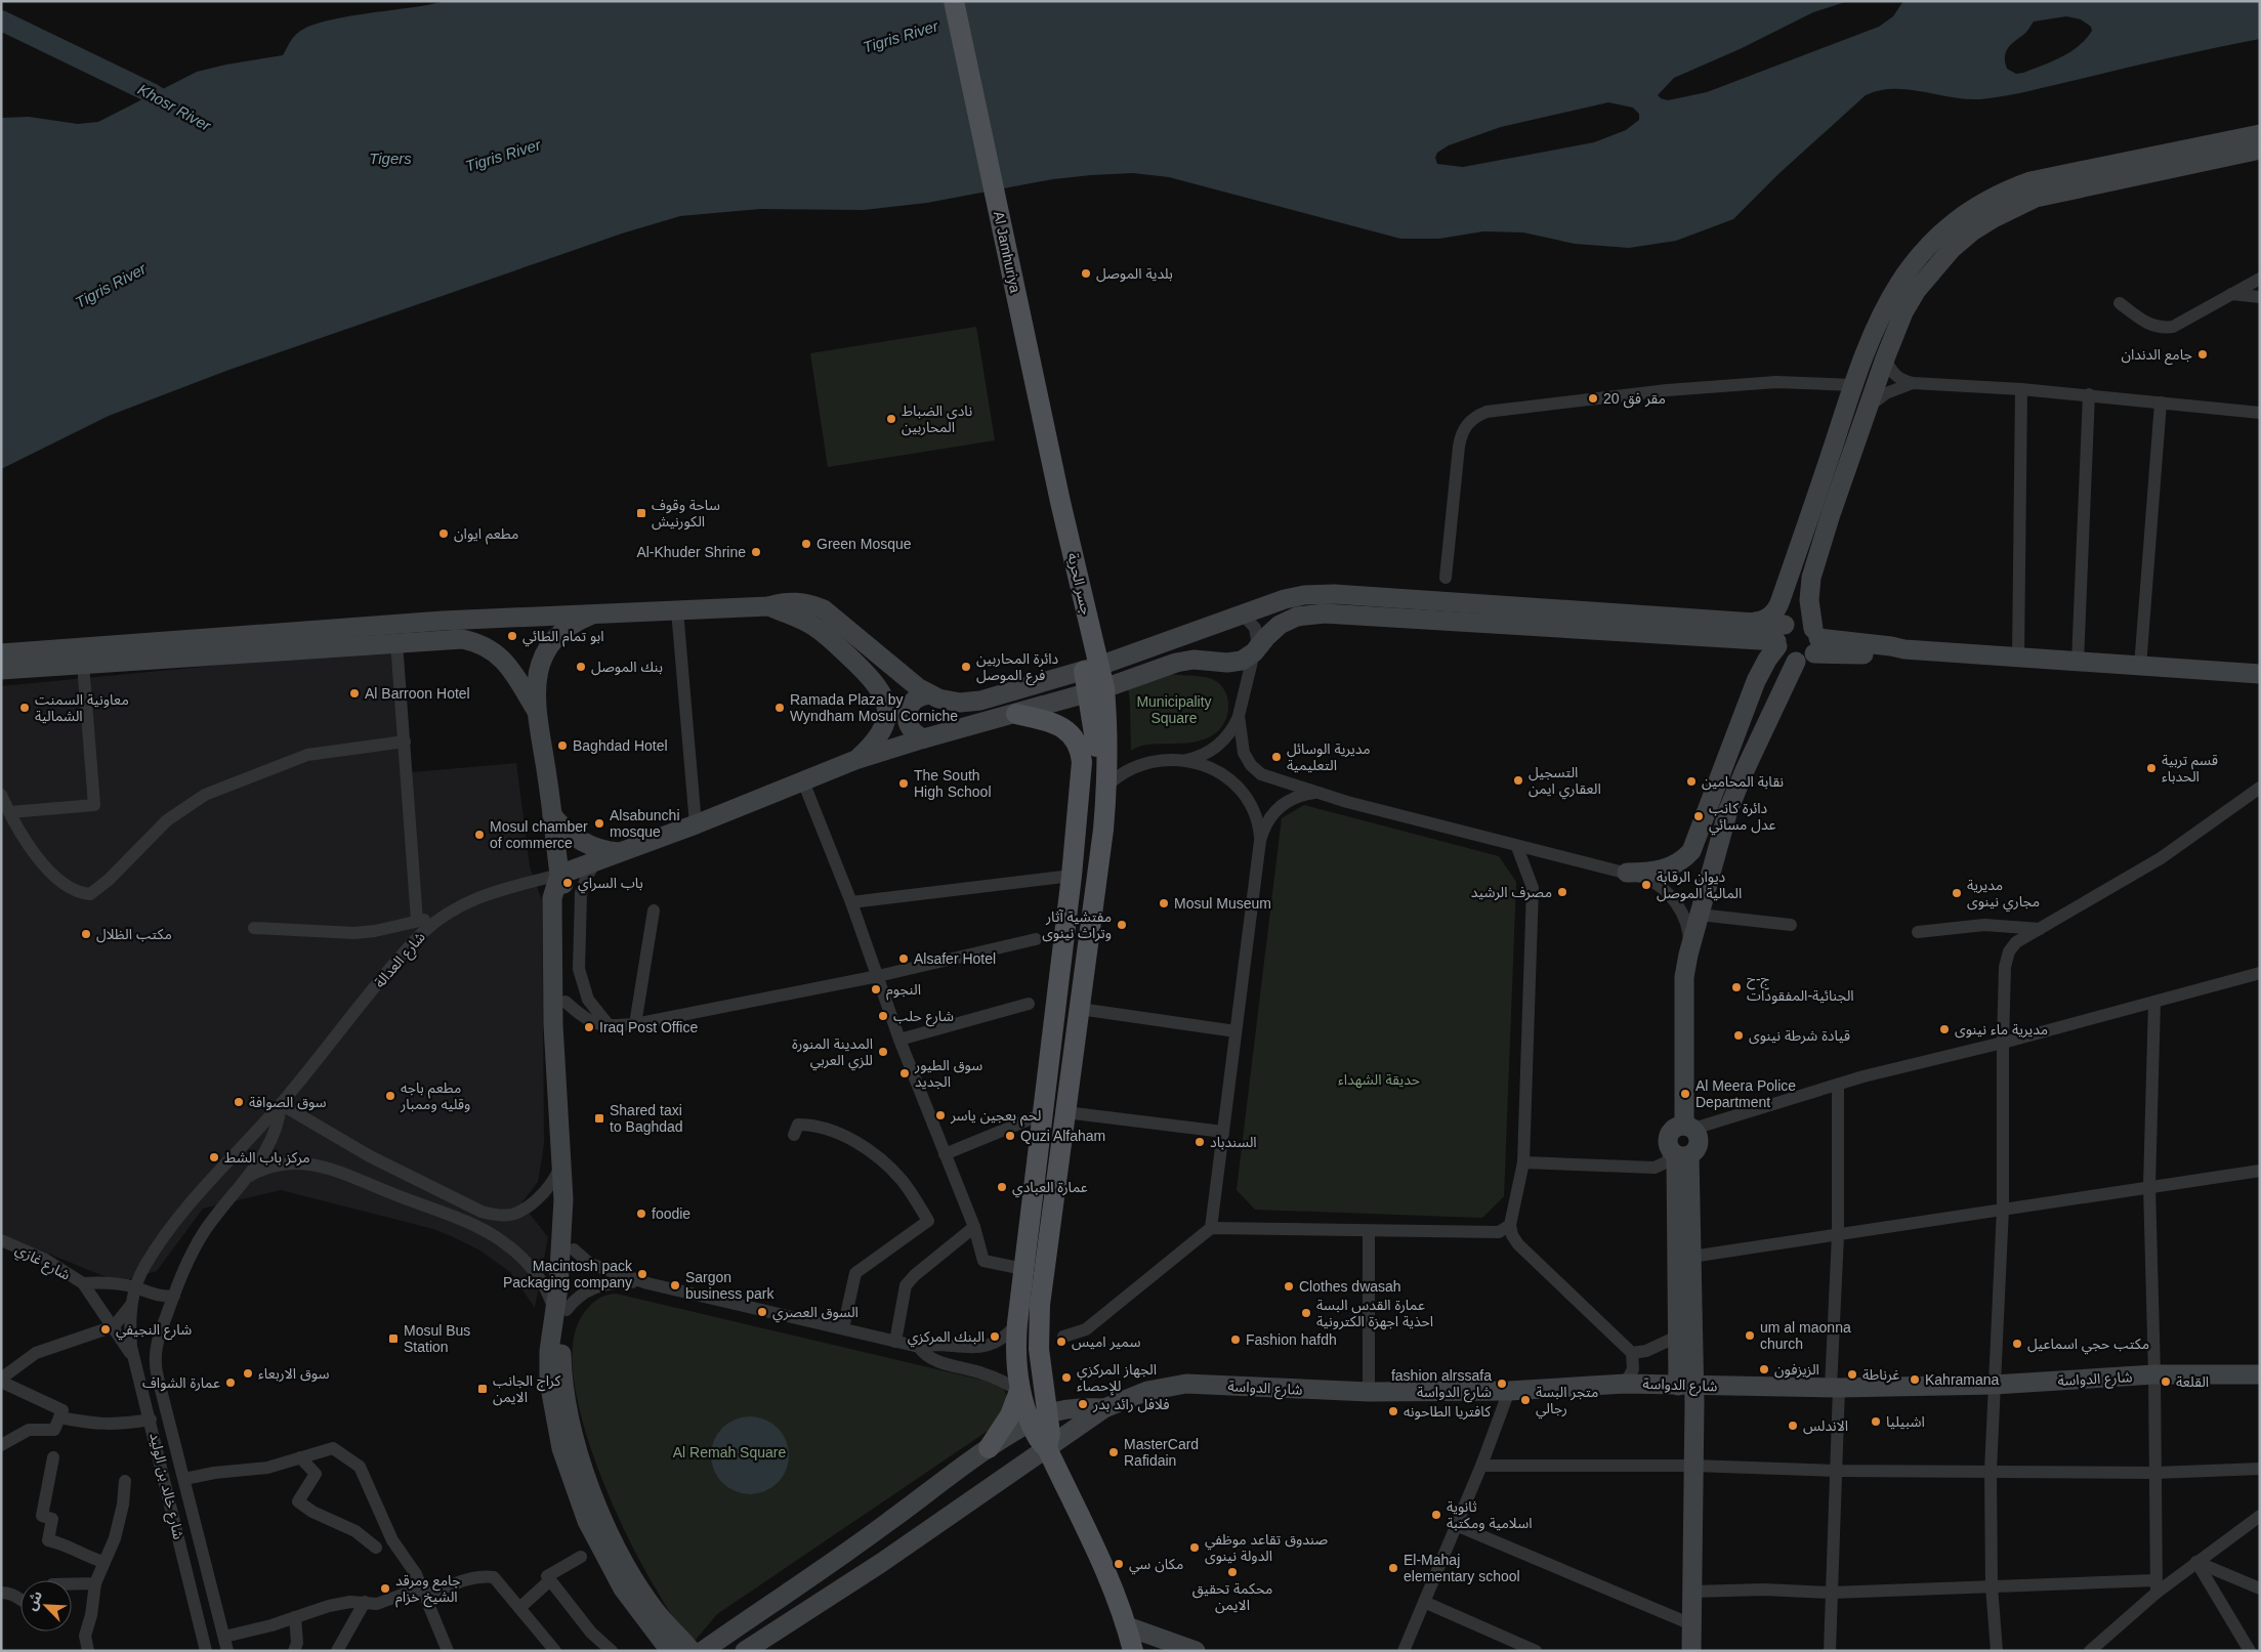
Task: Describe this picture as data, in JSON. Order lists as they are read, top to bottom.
{
  "streets": {
    "main road": ["Al Jamhuriya", "جسر الحرية", "شارع الدواسة"],
    "street": ["شارع العدالة", "شارع غازي", "شارع خالد بن الوليد"]
  },
  "crossings": [
    ["Al Jamhuriya", "جسر الحرية"],
    ["شارع العدالة", "شارع غازي"],
    ["شارع العدالة", "شارع خالد بن الوليد"],
    ["شارع غازي", "شارع خالد بن الوليد"]
  ],
  "water": ["Tigris River", "Khosr River", "Tigers"],
  "parks": ["Municipality Square", "حديقة الشهداء", "Al Remah Square"],
  "places": {
    "other": [
      "بلدية الموصل",
      "جامع الدندان",
      "مقر فق 20",
      "نادي الضباط المحاربين",
      "مطعم ايوان",
      "Green Mosque",
      "Al-Khuder Shrine",
      "ابو تمام الطائي",
      "بنك الموصل",
      "دائرة المحاربين فرع الموصل",
      "Al Barroon Hotel",
      "معاونية السمنت الشمالية",
      "Ramada Plaza by Wyndham Mosul Corniche",
      "Baghdad Hotel",
      "مديرية الوسائل التعليمية",
      "قسم تربية الحدباء",
      "التسجيل العقاري ايمن",
      "نقابة المحامين",
      "The South High School",
      "دائرة كانب عدل مسائي",
      "Alsabunchi mosque",
      "Mosul chamber of commerce",
      "باب السراي",
      "ديوان الرقابة المالية الموصل",
      "مصرف الرشيد",
      "مديرية مجاري نينوى",
      "Mosul Museum",
      "مفتشية آثار وتراث نينوى",
      "مكتب الظلال",
      "Alsafer Hotel",
      "ج-ح الجنائية-المفقودات",
      "النجوم",
      "شارع حلب",
      "Iraq Post Office",
      "مديرية ماء نينوى",
      "قيادة شرطة نينوى",
      "المدينة المنورة للزي العربي",
      "سوق الطيور الجديد",
      "Al Meera Police Department",
      "مطعم باجه وقليه وممبار",
      "سوق الصوافة",
      "لحم بعجين ياسر",
      "Quzi Alfaham",
      "السندباد",
      "مركز باب الشط",
      "عمارة العبادي",
      "foodie",
      "Macintosh pack Packaging company",
      "Sargon business park",
      "Clothes dwasah",
      "السوق العصري",
      "عمارة القدس البسة احذية اجهزة الكترونية",
      "شارع النجيفي",
      "um al maonna church",
      "البنك المركزي",
      "Fashion hafdh",
      "سمير اميس",
      "مكتب حجي اسماعيل",
      "الزيزفون",
      "سوق الاربعاء",
      "غرناطة",
      "الجهاز المركزي للإحصاء",
      "Kahramana",
      "القلعة",
      "عمارة الشواف",
      "fashion alrssafa شارع الدواسة",
      "متجر البسة رجالي",
      "فلافل رائد بدر",
      "كافتريا الطاحونه",
      "اشبيليا",
      "الاندلس",
      "MasterCard Rafidain",
      "ثانوية اسلامية ومكتبة",
      "صندوق تقاعد موظفي الدولة نينوى",
      "مكان سي",
      "El-Mahaj elementary school",
      "محكمة تحقيق الايمن",
      "جامع ومرقد الشيخ خزام"
    ],
    "transit": [
      "ساحة وقوف الكورنيش",
      "Shared taxi to Baghdad",
      "Mosul Bus Station",
      "كراج الجانب الايمن"
    ]
  },
  "north": "top left"
}
